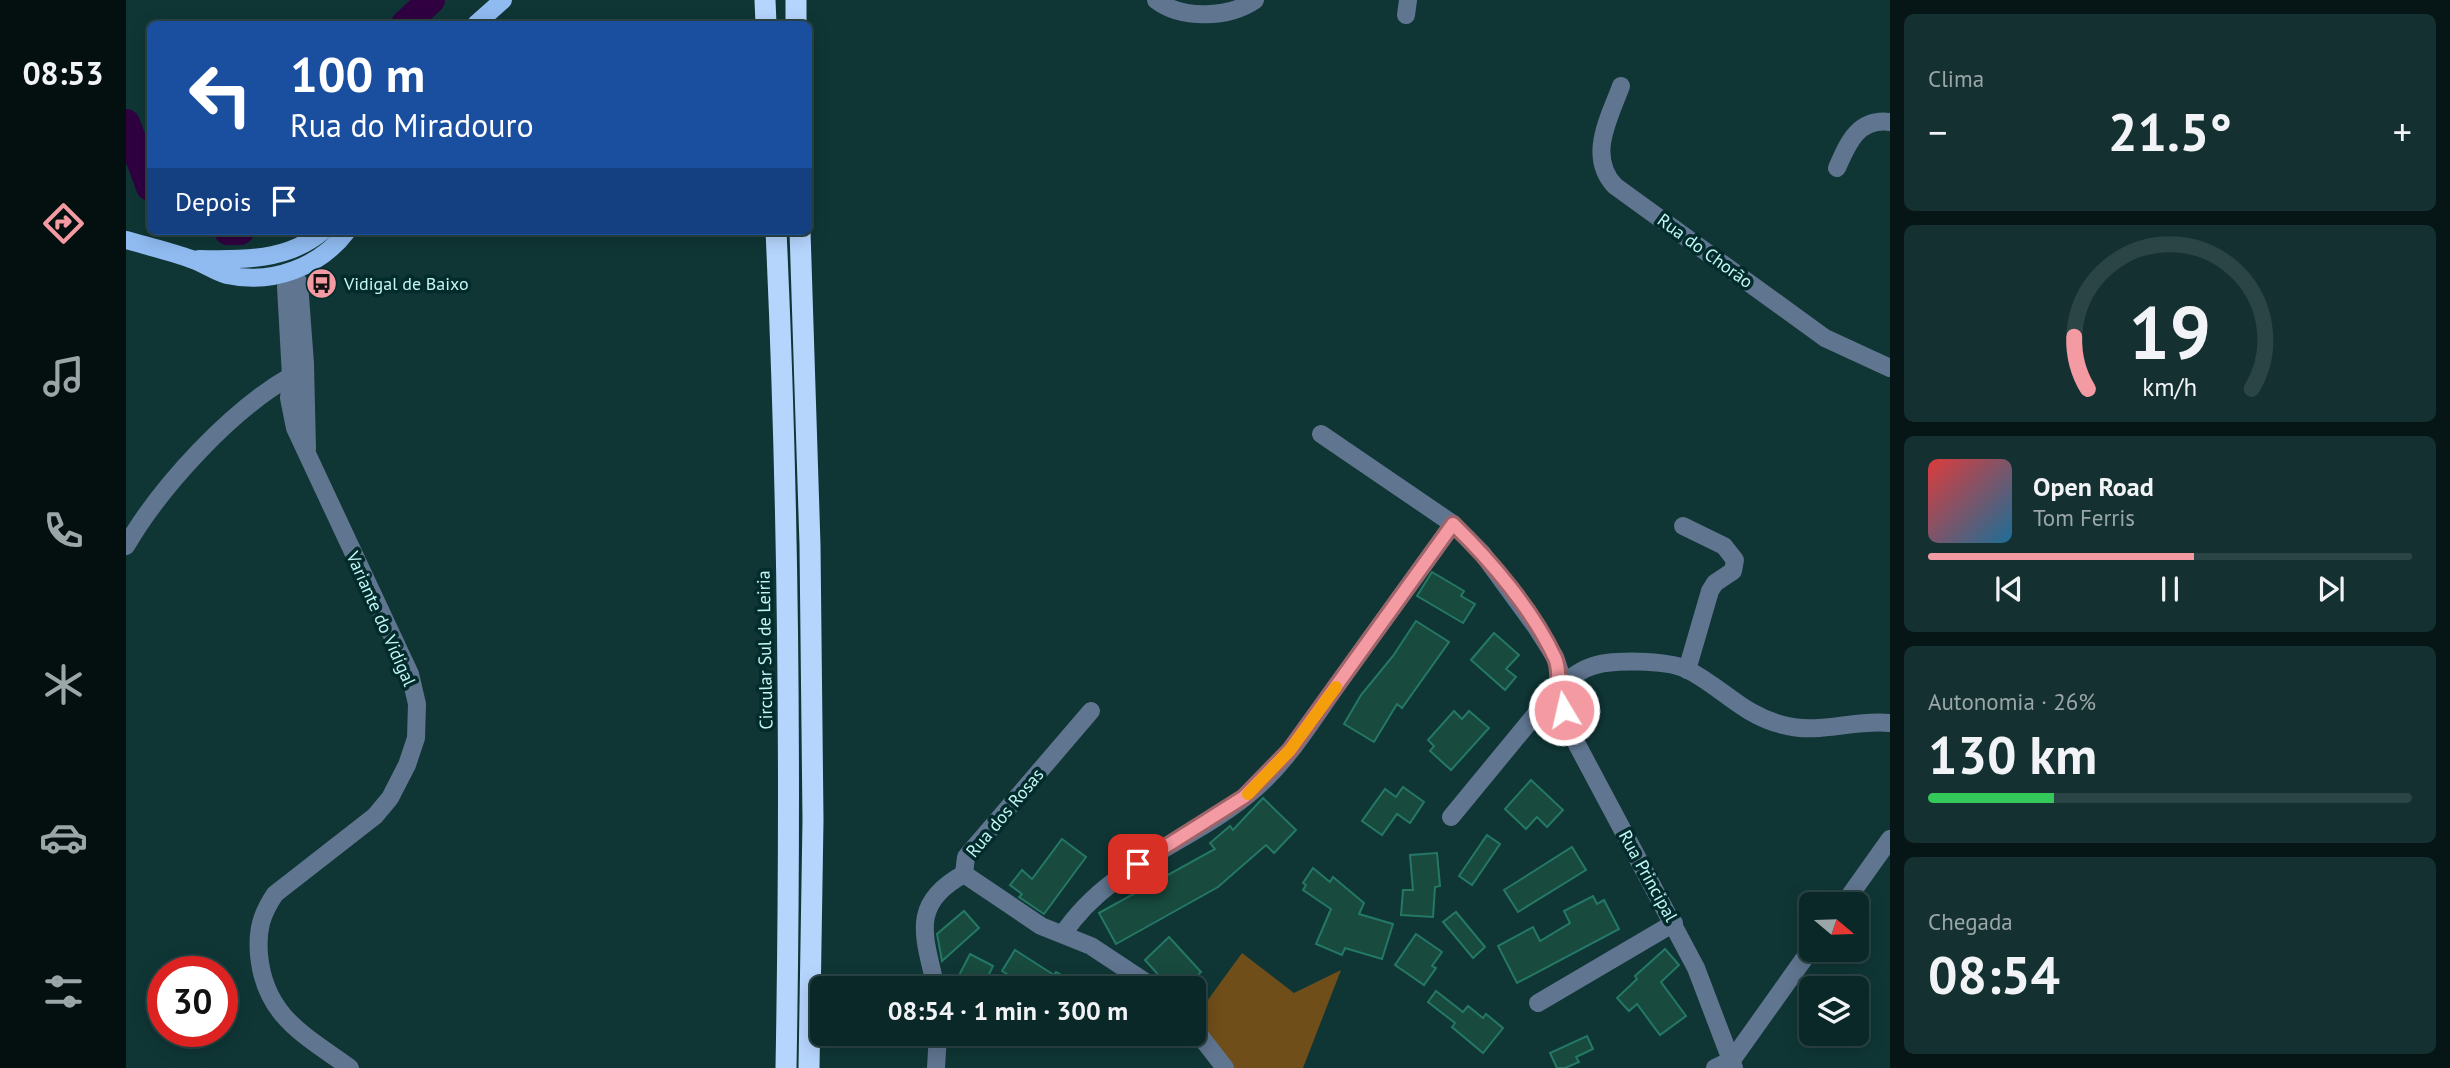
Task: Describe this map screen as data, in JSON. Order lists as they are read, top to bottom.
{
  "streets": {
    "highway": ["Circular Sul de Leiria"],
    "street": [
      "Rua do Chorão",
      "Variante do Vidigal",
      "Rua dos Rosas",
      "Rua Principal"
    ]
  },
  "places": {
    "bus stop": ["Vidigal de Baixo"]
  },
  "north": "right",
  "page": {
    "tabs": "08:53",
    "tile": [
      "Clima",
      ["Autonomia · 26%", "130 km"],
      ["Chegada", "08:54"]
    ],
    "turn": ["100 m", "Rua do Miradouro"],
    "heat": ["−", "21.5°", "+"],
    "then": "Depois",
    "song": ["Open Road", "Tom Ferris"],
    "limit": "30",
    "trip": "08:54 · 1 min · 300 m",
    "gauge": ["19", "km/h"]
  }
}
